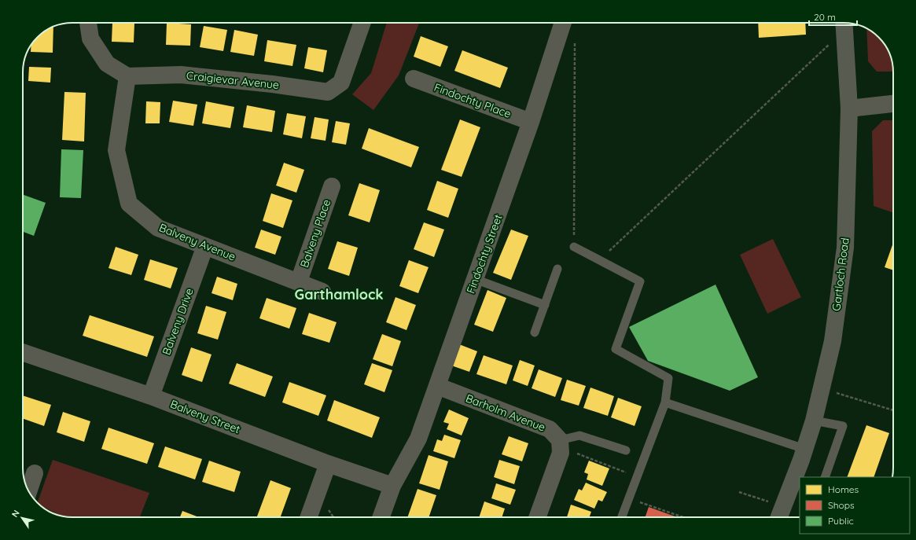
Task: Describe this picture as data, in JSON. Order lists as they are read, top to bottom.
{
  "streets": {
    "main road": ["Gartloch Road"],
    "street": [
      "Craigievar Avenue",
      "Findochty Place",
      "Balveny Place",
      "Balveny Avenue",
      "Findochty Street",
      "Balveny Drive",
      "Barholm Avenue",
      "Balveny Street"
    ]
  },
  "crossings": [
    ["Craigievar Avenue", "Balveny Avenue"],
    ["Findochty Place", "Findochty Street"],
    ["Balveny Place", "Balveny Avenue"],
    ["Balveny Avenue", "Balveny Drive"],
    ["Findochty Street", "Barholm Avenue"],
    ["Findochty Street", "Balveny Street"],
    ["Balveny Drive", "Balveny Street"]
  ],
  "districts": ["Garthamlock"],
  "legend": ["Homes", "Shops", "Public"],
  "scale_bar": "20 m",
  "north": "top left"
}
